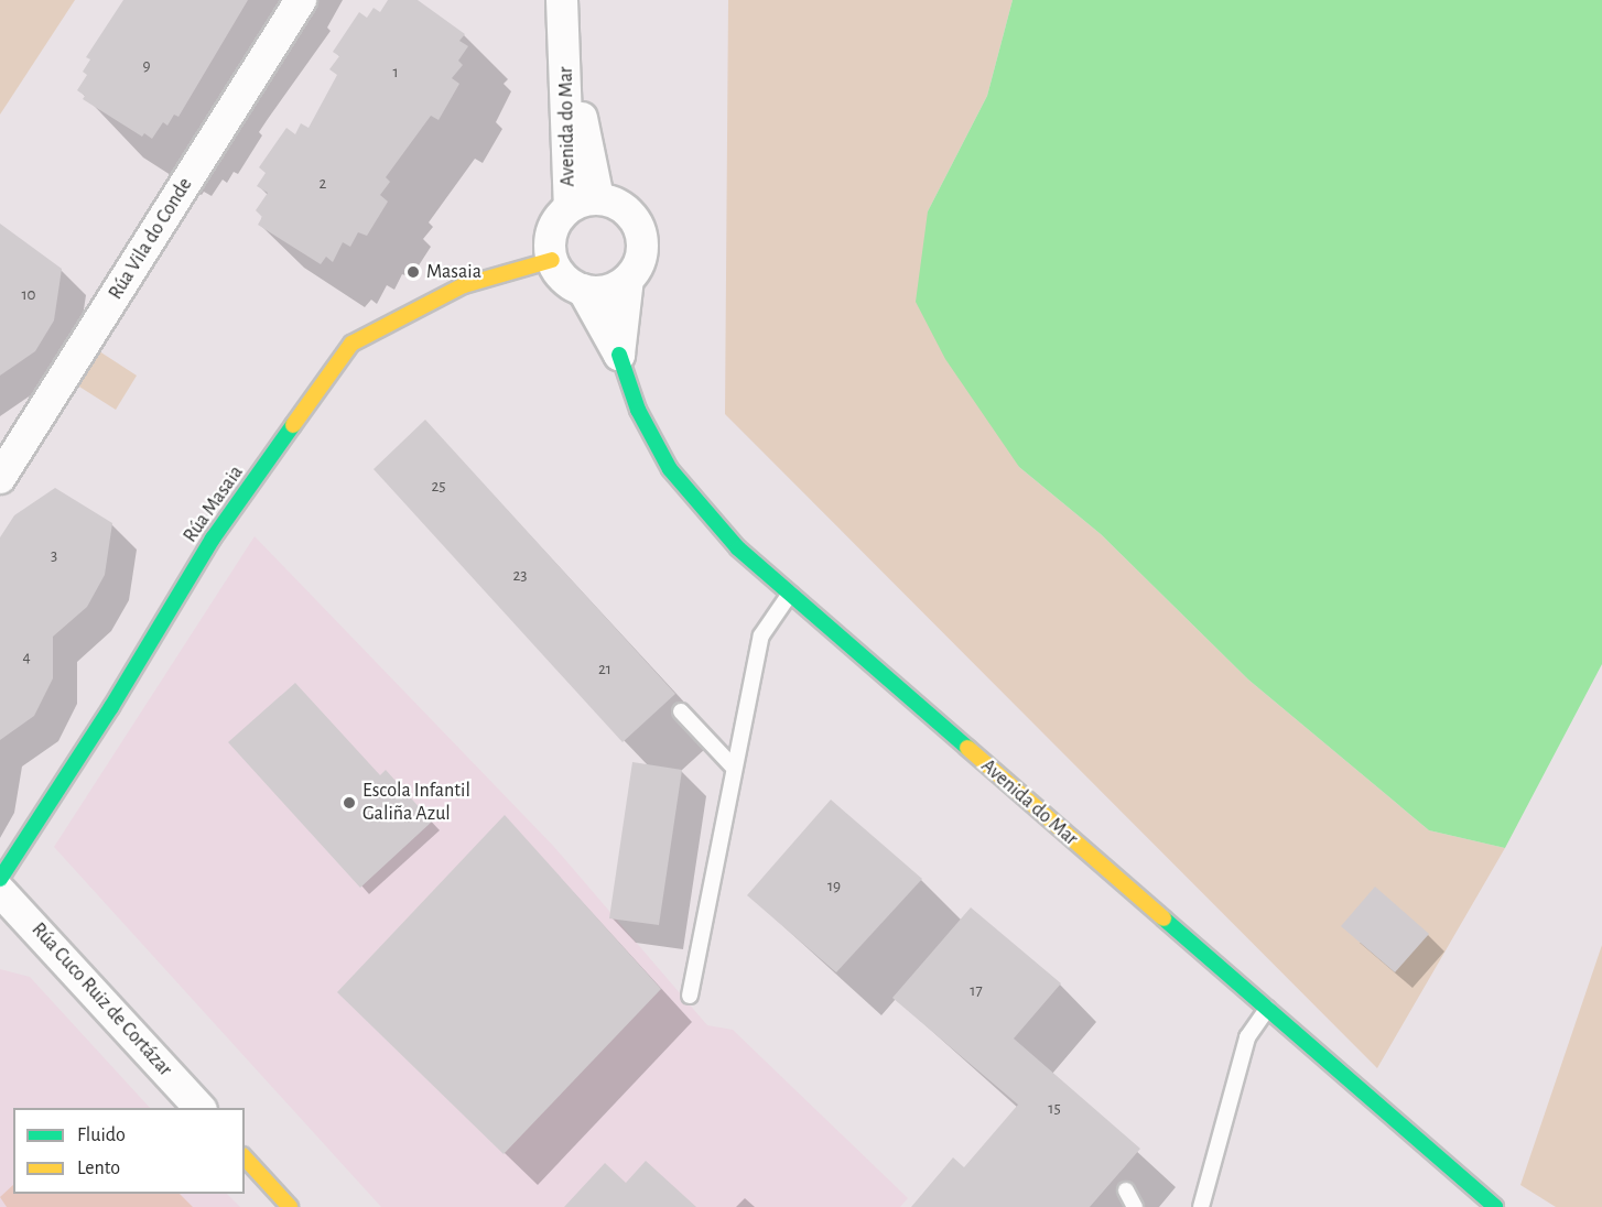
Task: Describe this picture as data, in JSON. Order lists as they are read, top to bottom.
{
  "streets": {
    "street": [
      "Avenida do Mar",
      "Rúa Vila do Conde",
      "Rúa Masaia",
      "Rúa Cuco Ruiz de Cortázar"
    ]
  },
  "crossings": [
    ["Avenida do Mar", "Rúa Masaia"]
  ],
  "places": ["Masaia", "Escola Infantil Galiña Azul"],
  "house_numbers": [
    "9",
    "1",
    "2",
    "10",
    "25",
    "3",
    "23",
    "4",
    "21",
    "19",
    "17",
    "15"
  ],
  "legend": ["Fluido", "Lento"]
}
